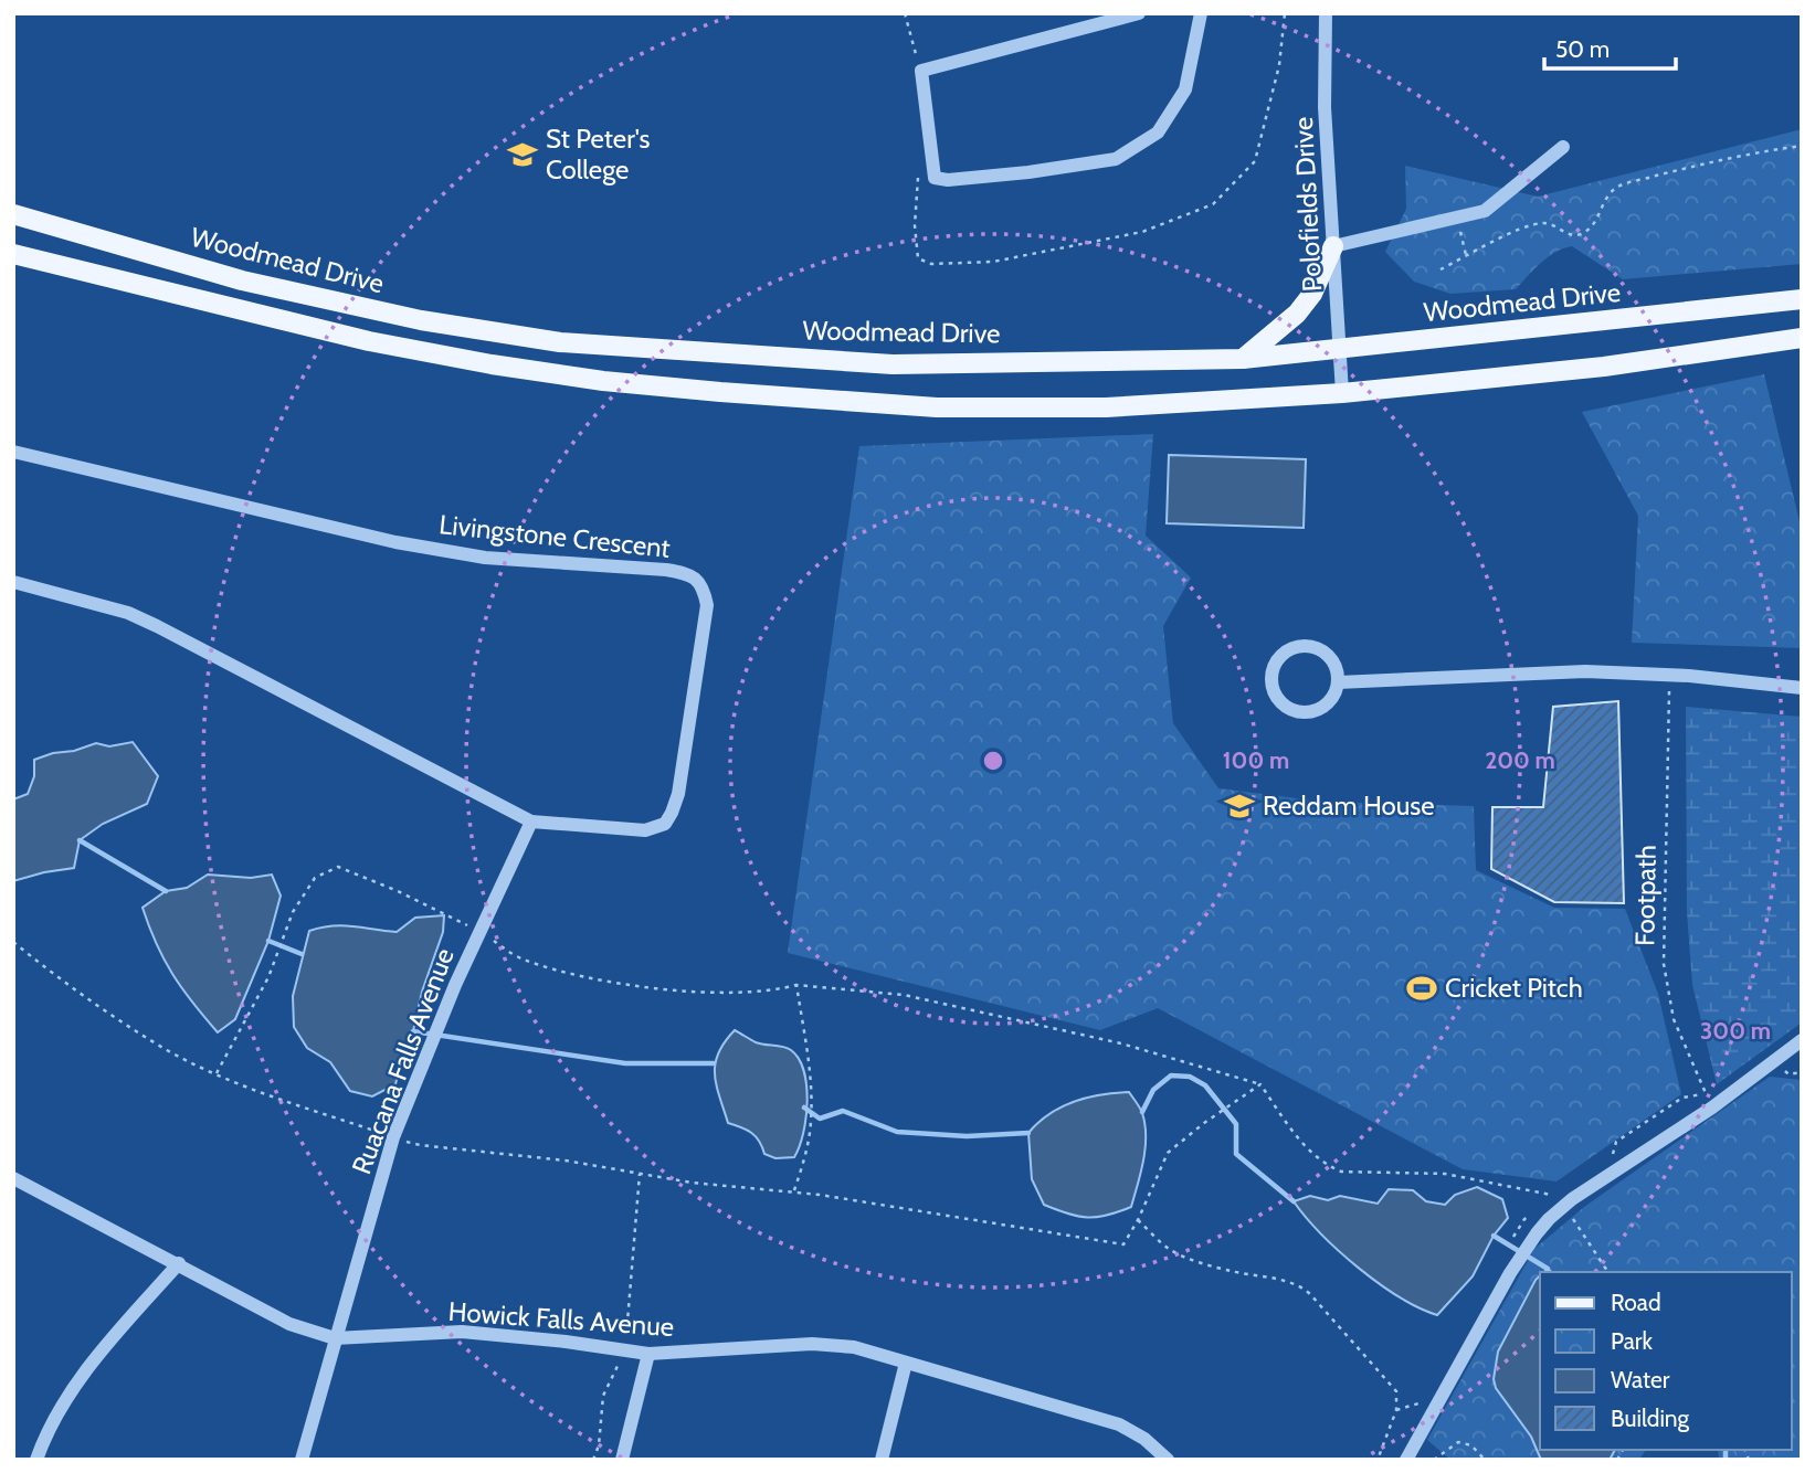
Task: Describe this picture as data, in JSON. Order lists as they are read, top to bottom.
{
  "streets": {
    "main road": ["Woodmead Drive"],
    "street": [
      "Polofields Drive",
      "Livingstone Crescent",
      "Ruacana Falls Avenue",
      "Howick Falls Avenue"
    ],
    "path": ["Footpath"]
  },
  "crossings": [
    ["Polofields Drive", "Woodmead Drive"],
    ["Livingstone Crescent", "Ruacana Falls Avenue"],
    ["Ruacana Falls Avenue", "Howick Falls Avenue"]
  ],
  "places": {
    "school or university": ["St Peter's College", "Reddam House"],
    "sports": ["Cricket Pitch"]
  },
  "legend": [
    "Road",
    "Park",
    "Water",
    "Building"
  ],
  "scale_bar": "50 m",
  "rings": ["100 m", "200 m", "300 m"]
}
